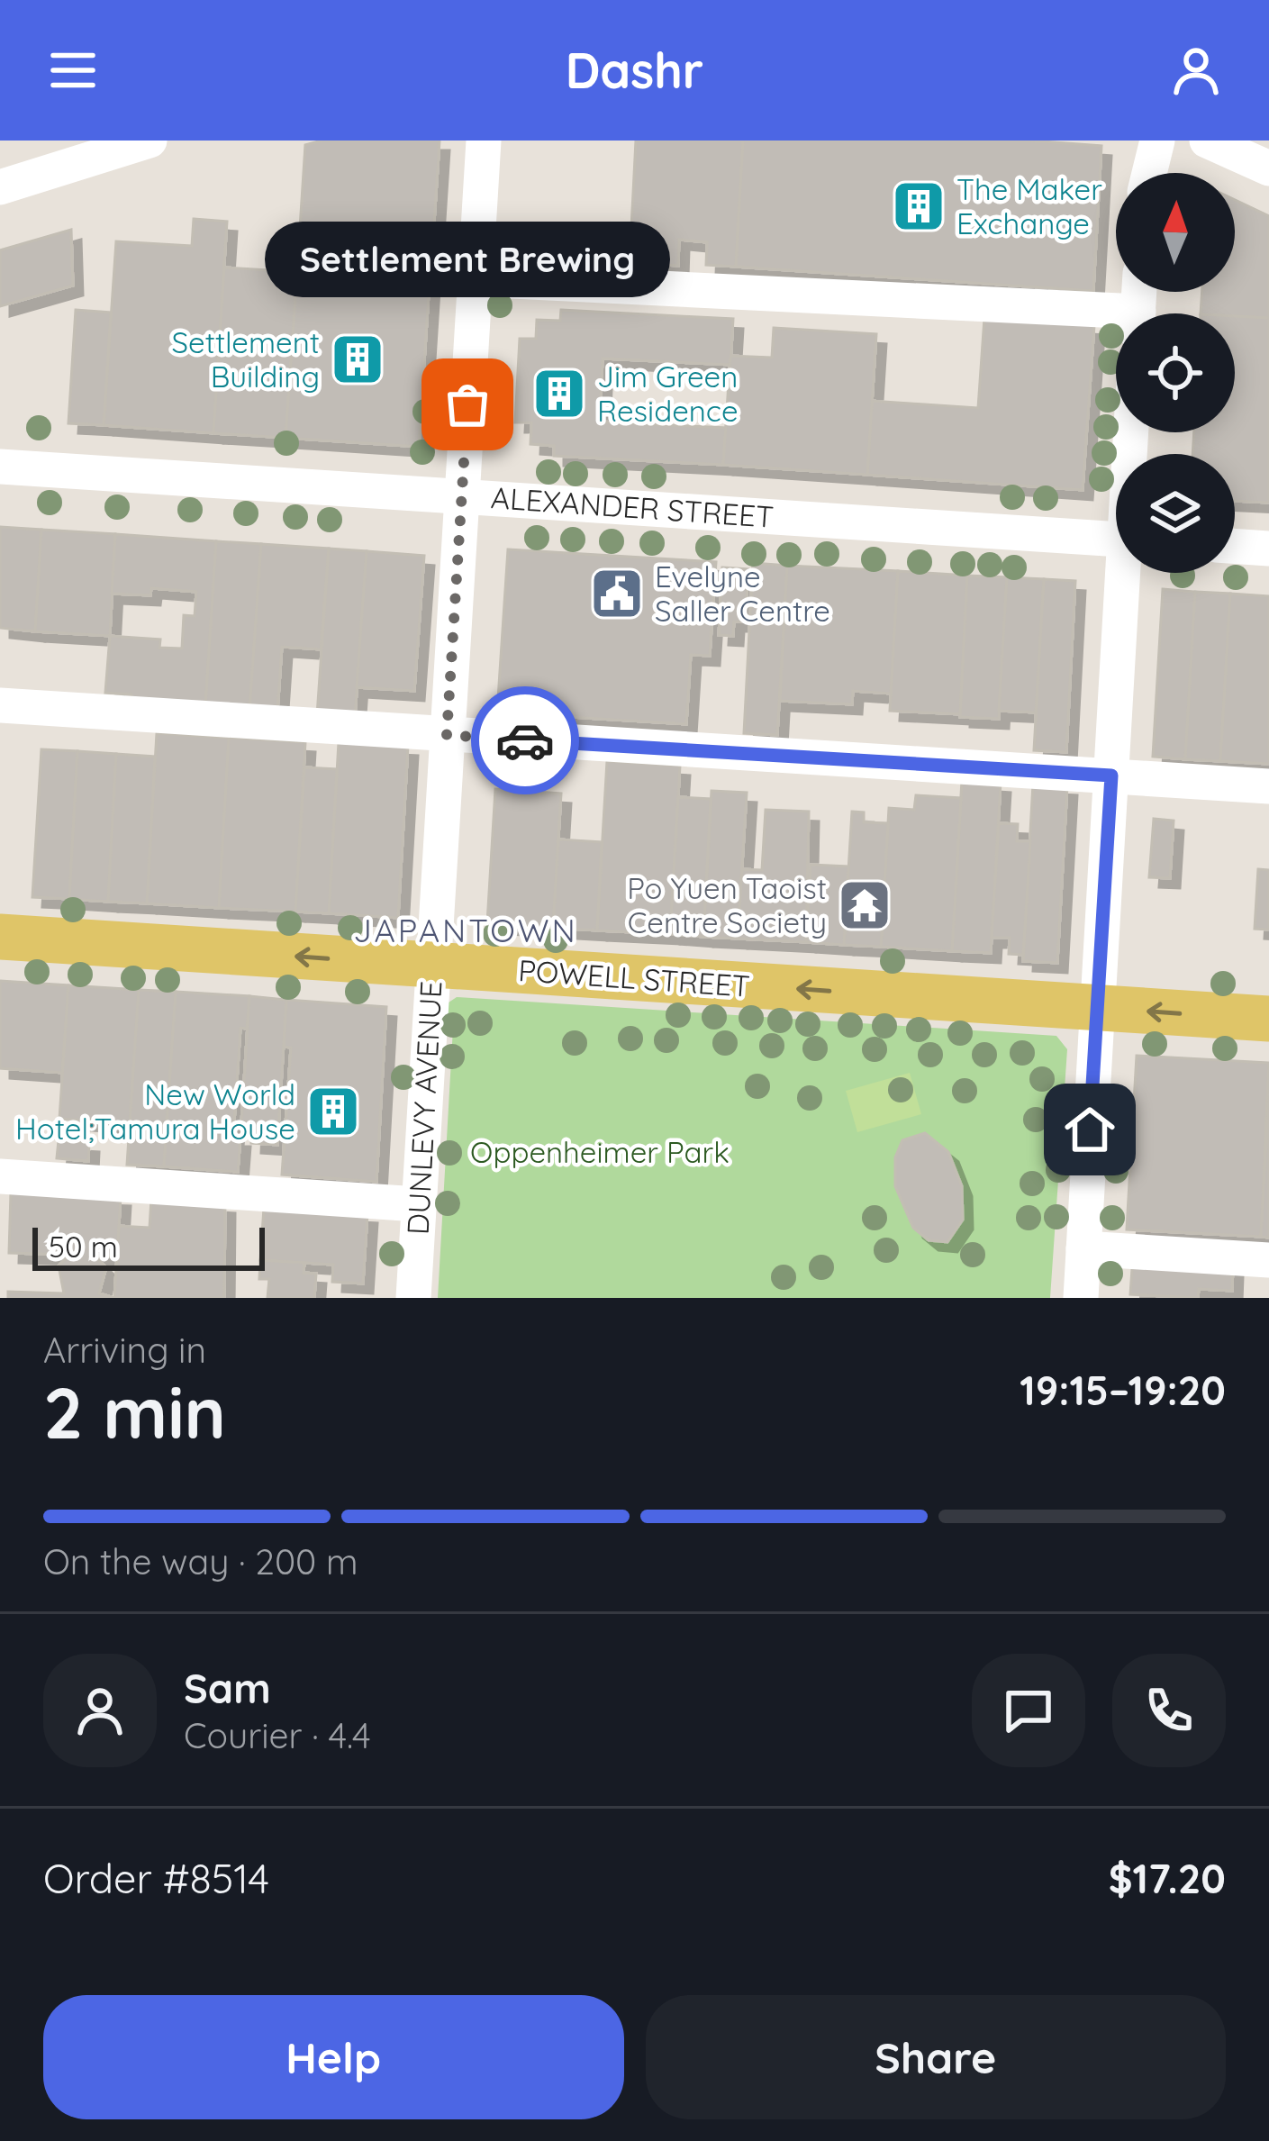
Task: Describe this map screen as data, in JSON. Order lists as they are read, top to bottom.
{
  "streets": {
    "main road": ["POWELL STREET"],
    "street": ["ALEXANDER STREET", "DUNLEVY AVENUE"]
  },
  "crossings": [
    ["ALEXANDER STREET", "DUNLEVY AVENUE"],
    ["POWELL STREET", "DUNLEVY AVENUE"]
  ],
  "one_way": ["POWELL STREET"],
  "districts": ["JAPANTOWN"],
  "parks": ["Oppenheimer Park"],
  "places": {
    "building": [
      "The Maker Exchange",
      "Settlement Building",
      "Jim Green Residence",
      "New World Hotel;Tamura House"
    ],
    "other": ["Settlement Brewing"],
    "public building": ["Evelyne Saller Centre"],
    "temple": ["Po Yuen Taoist Centre Society"]
  },
  "scale_bar": "50 m",
  "north": "top",
  "page": {
    "header": "Dashr",
    "bubble": "Settlement Brewing",
    "scale": "50 m",
    "heading": ["2 min", "Arriving in", "19:15–19:20"],
    "panel": [
      "Sam",
      "Courier · 4.4",
      "Order #8514",
      "$17.20"
    ],
    "bar": "On the way · 200 m",
    "buttons": ["Help", "Share"]
  }
}
